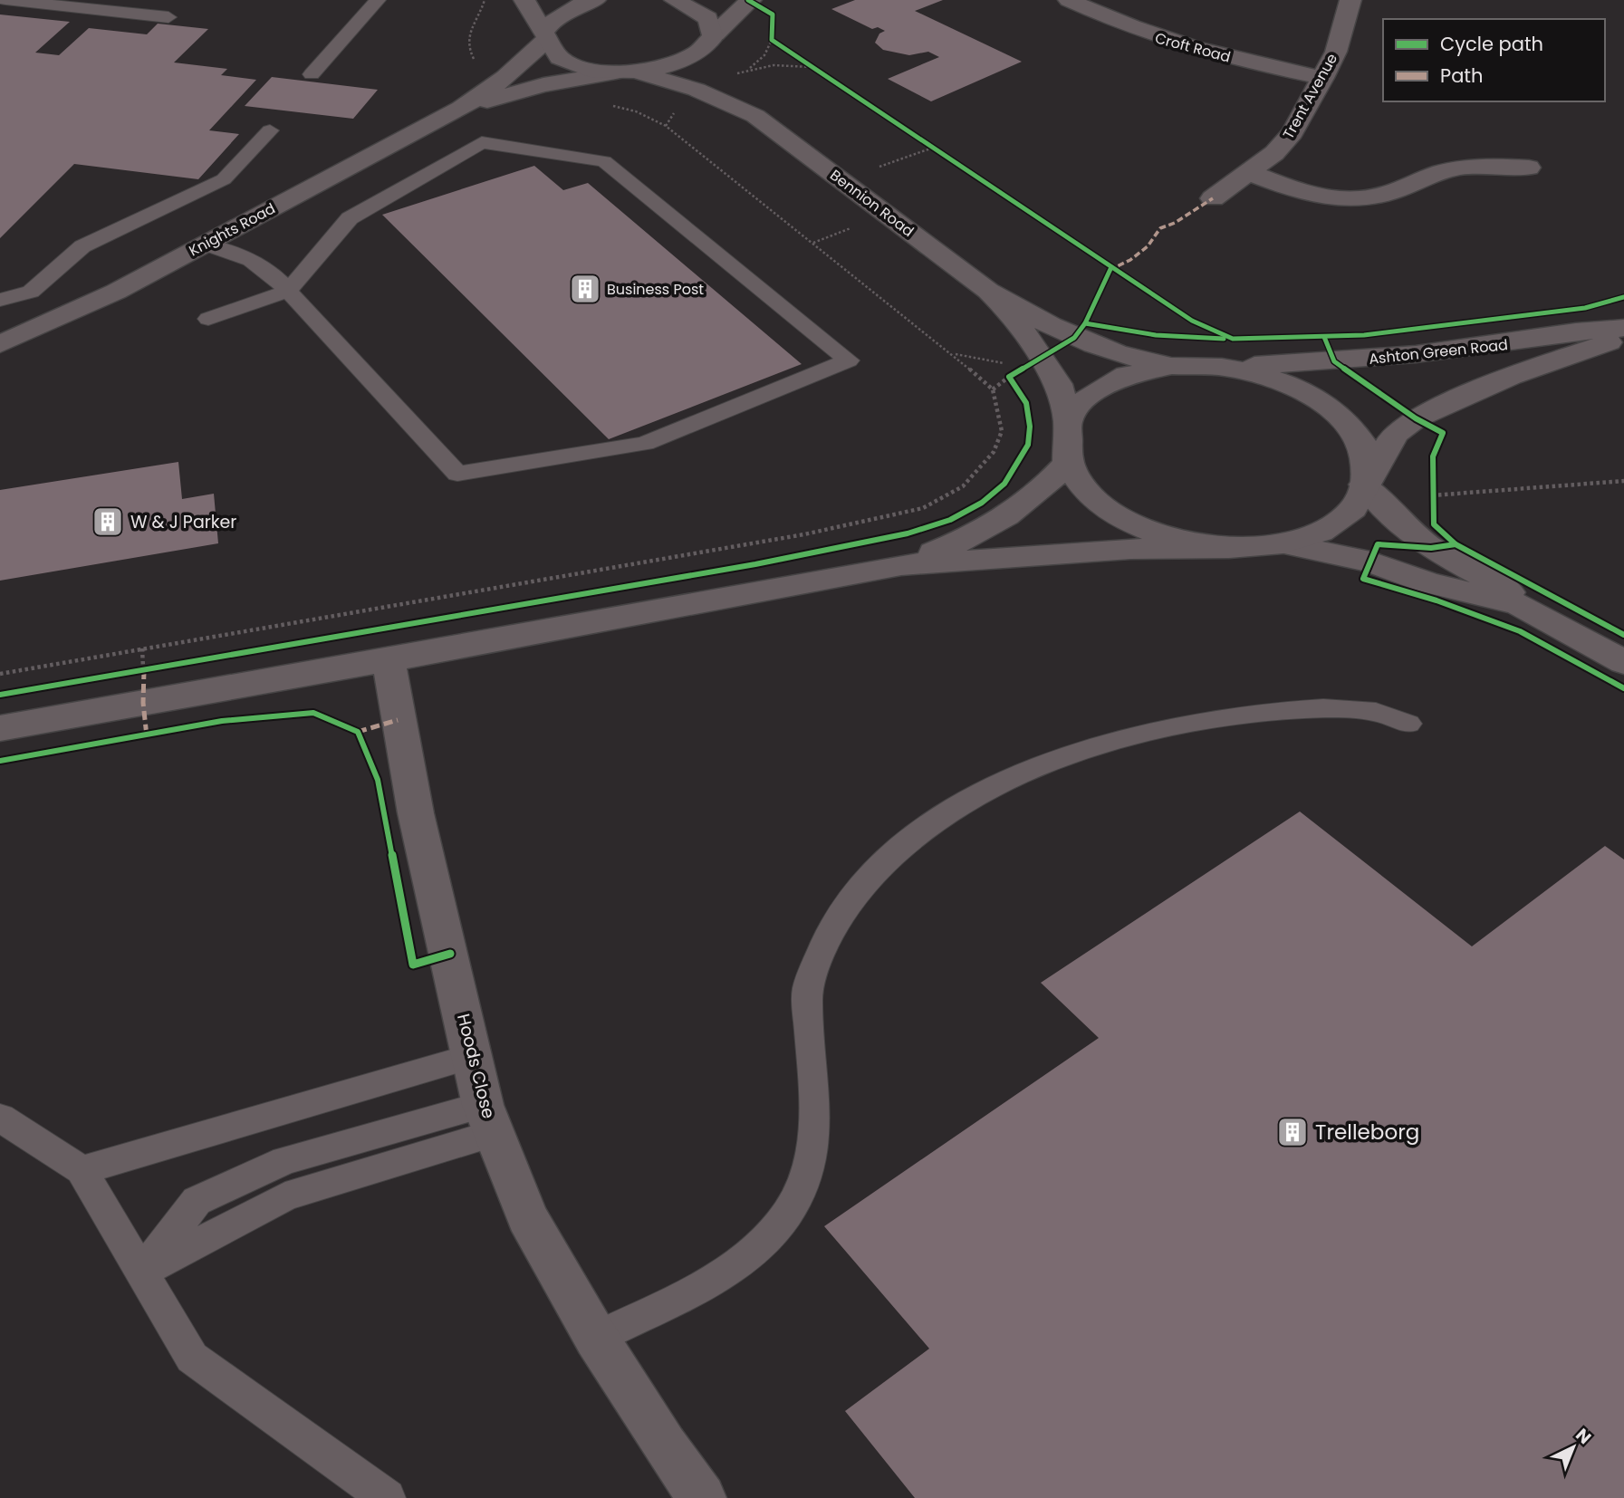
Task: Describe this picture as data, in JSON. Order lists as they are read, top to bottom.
{
  "streets": {
    "street": [
      "Croft Road",
      "Trent Avenue",
      "Bennion Road",
      "Knights Road",
      "Ashton Green Road",
      "Hoods Close"
    ]
  },
  "crossings": [
    ["Croft Road", "Trent Avenue"]
  ],
  "places": {
    "building": ["Business Post", "W & J Parker", "Trelleborg"]
  },
  "legend": ["Cycle path", "Path"],
  "north": "top right"
}
